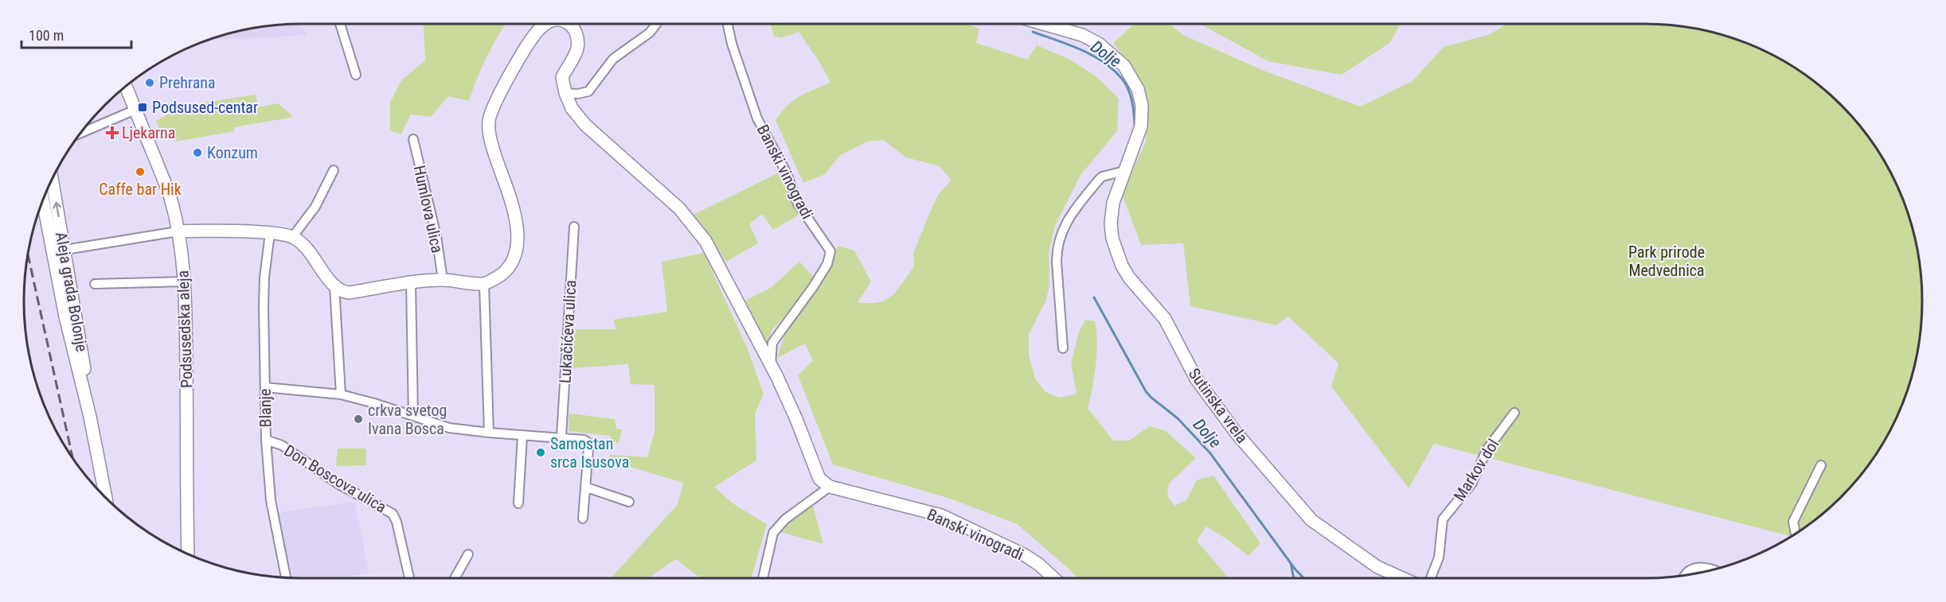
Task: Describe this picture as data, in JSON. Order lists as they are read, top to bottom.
{
  "streets": {
    "street": [
      "Banski vinogradi",
      "Humlova ulica",
      "Aleja grada Bolonje",
      "Podsusedska aleja",
      "Lukačićeva ulica",
      "Sutinska vrela",
      "Blanje",
      "Markov dol",
      "Don Boscova ulica"
    ]
  },
  "crossings": [
    ["Blanje", "Don Boscova ulica"]
  ],
  "water": ["Dolje"],
  "parks": ["Park prirode Medvednica"],
  "places": {
    "other": [
      "Prehrana",
      "Konzum",
      "Caffe bar Hik",
      "crkva svetog Ivana Bosca",
      "Samostan srca Isusova"
    ],
    "transit": ["Podsused-centar"],
    "health": ["Ljekarna"]
  },
  "scale_bar": "100 m"
}
